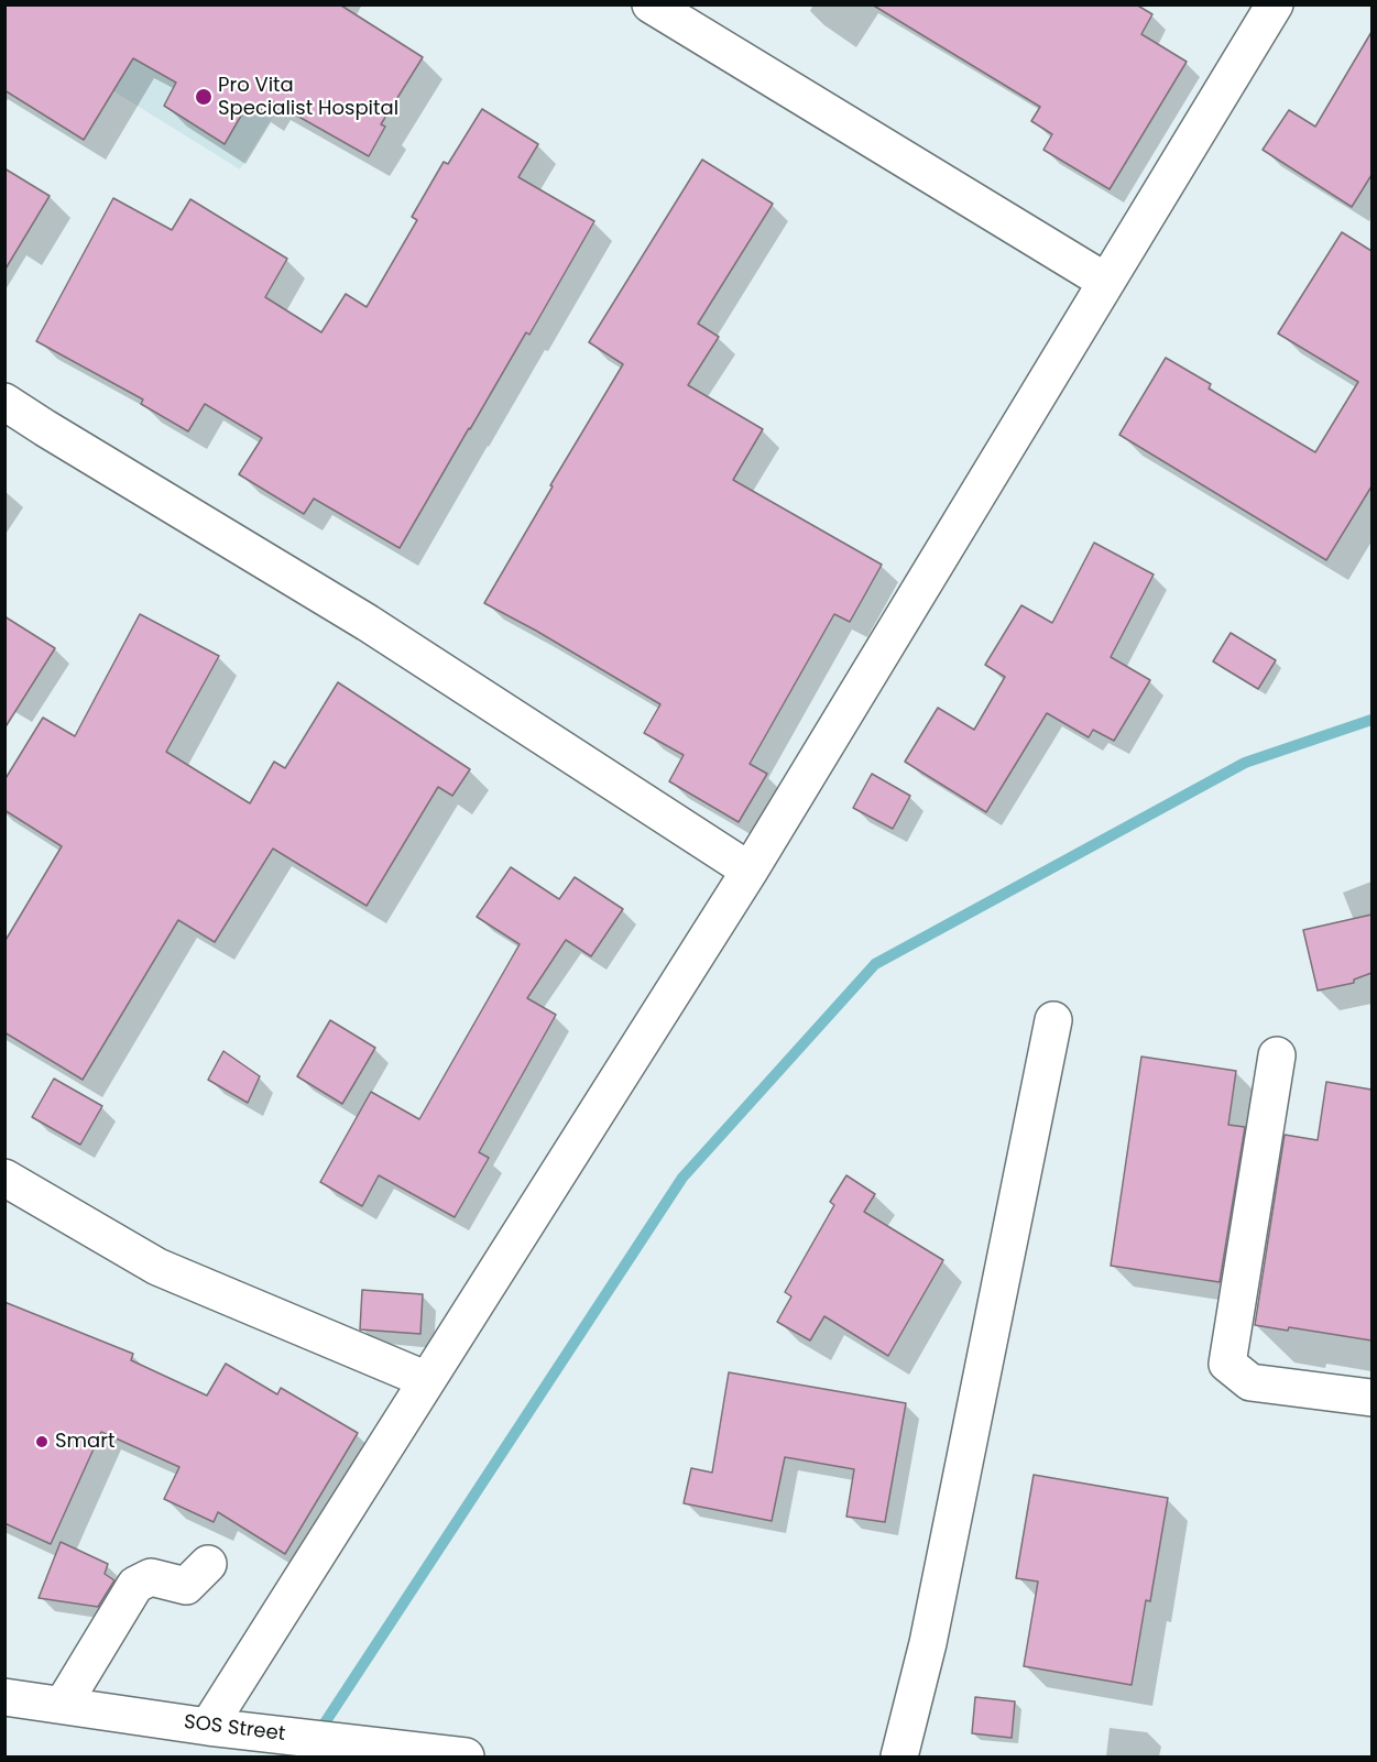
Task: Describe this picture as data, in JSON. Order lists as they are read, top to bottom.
{
  "streets": {
    "street": ["SOS Street"]
  },
  "places": ["Pro Vita Specialist Hospital", "Smart"]
}
